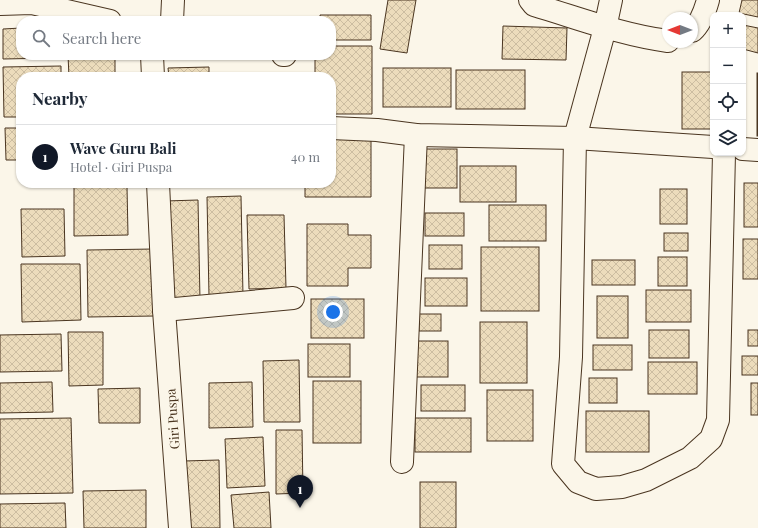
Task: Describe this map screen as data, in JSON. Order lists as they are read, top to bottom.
{
  "streets": {
    "street": ["Giri Puspa"]
  },
  "north": "left",
  "page": {
    "map_buttons": ["+", "−"],
    "search": "Search here",
    "heading": "Nearby",
    "list": [
      {
        "mark": "1",
        "name": "Wave Guru Bali",
        "note": "Hotel · Giri Puspa",
        "value": "40 m"
      }
    ],
    "pins": "1"
  }
}
